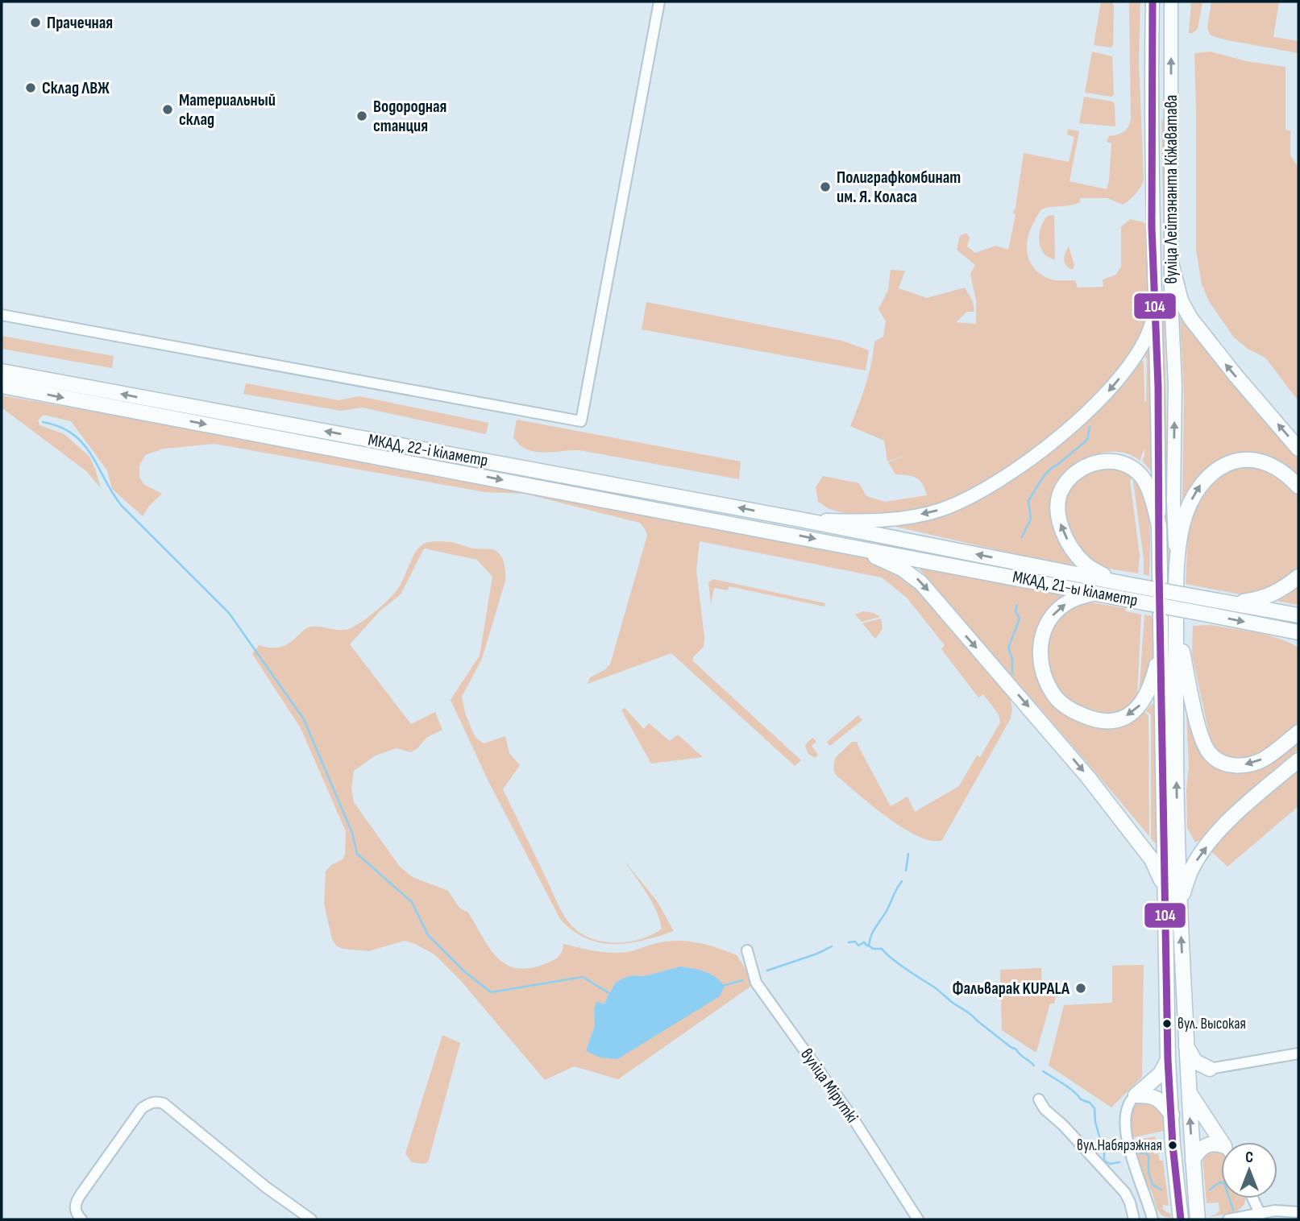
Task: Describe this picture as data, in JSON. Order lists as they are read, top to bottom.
{
  "streets": {
    "highway": ["вуліца Лейтэнанта Кіжаватава", "МКАД, 22-і кіламетр", "МКАД, 21-ы кіламетр"],
    "street": ["вуліца Міруткі"]
  },
  "crossings": [
    ["МКАД, 22-і кіламетр", "МКАД, 21-ы кіламетр"]
  ],
  "places": [
    "Прачечная",
    "Склад ЛВЖ",
    "Материальный склад",
    "Водородная станция",
    "Полиграфкомбинат им. Я. Коласа",
    "Фальварак KUPALA",
    "вул. Высокая",
    "вул.Набярэжная"
  ],
  "lines": ["transit line 104"],
  "north": "top"
}
